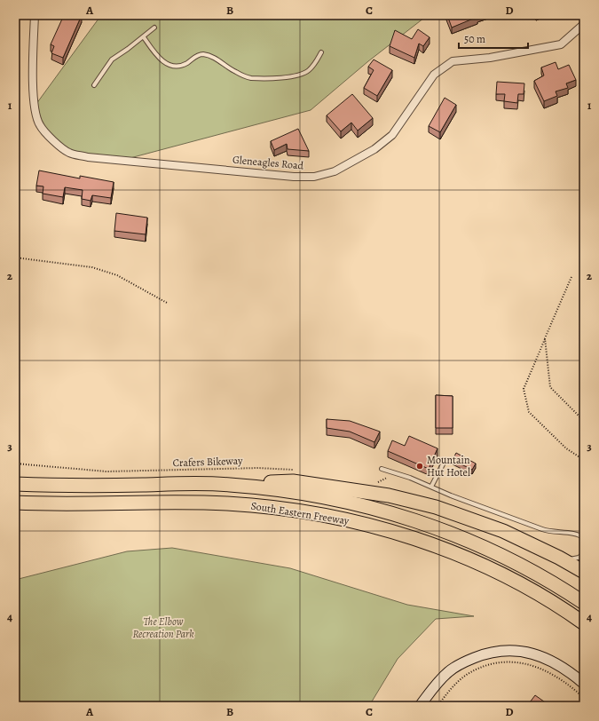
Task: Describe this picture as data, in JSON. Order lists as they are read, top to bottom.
{
  "streets": {
    "highway": ["South Eastern Freeway"],
    "street": ["Gleneagles Road"],
    "path": ["Crafers Bikeway"]
  },
  "parks": ["The Elbow Recreation Park"],
  "places": ["Mountain Hut Hotel"],
  "scale_bar": "50 m",
  "grid": {
    "columns": [
      "A",
      "B",
      "C",
      "D"
    ],
    "rows": [
      "1",
      "2",
      "3",
      "4"
    ]
  }
}
